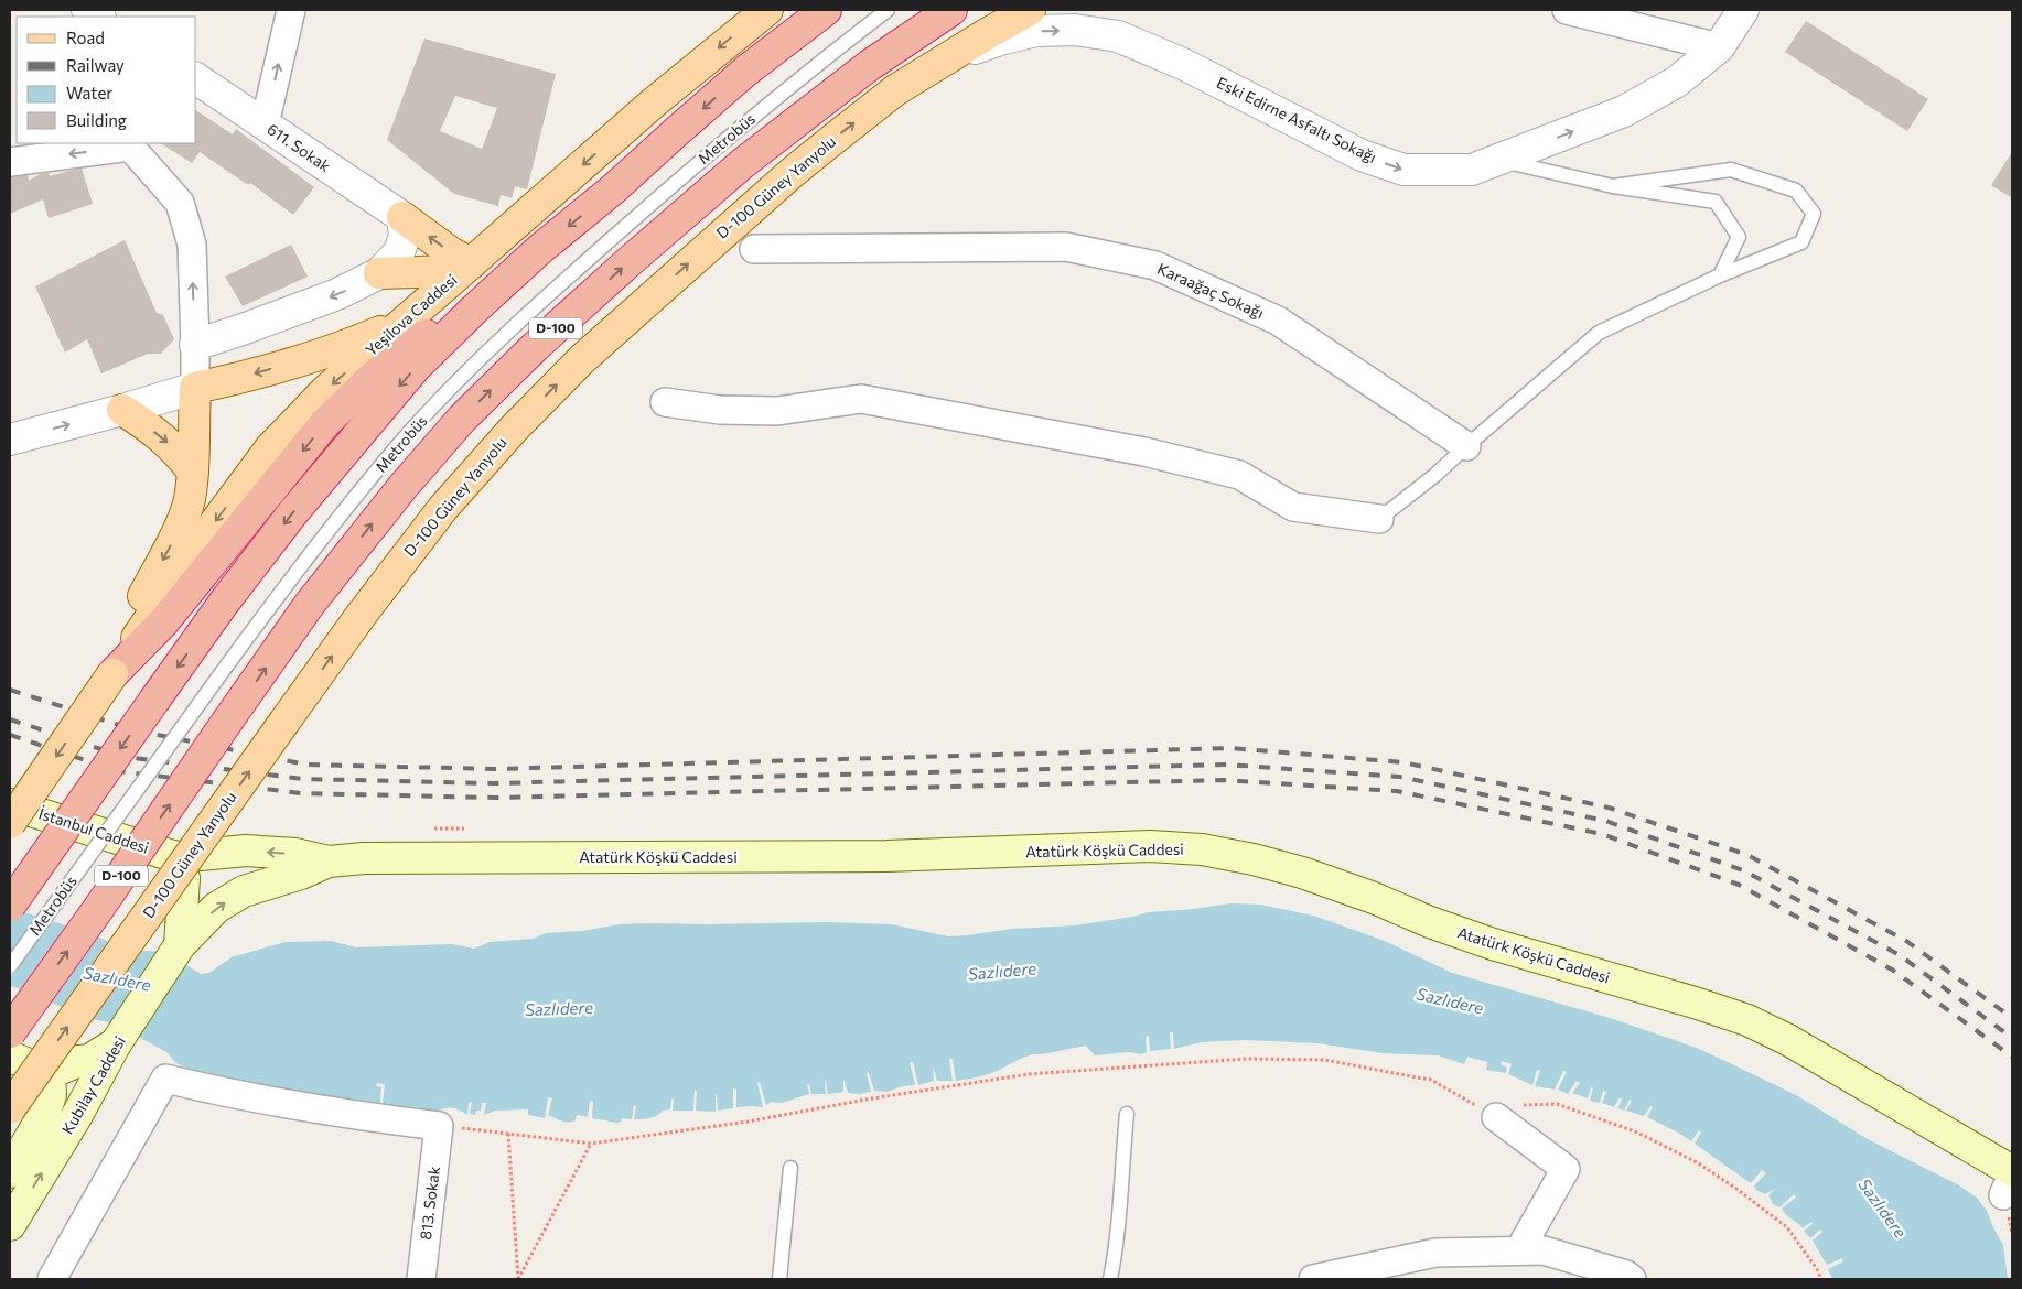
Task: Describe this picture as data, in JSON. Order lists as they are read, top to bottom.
{
  "streets": {
    "highway": ["D-100"],
    "main road": [
      "D-100 Güney Yanyolu",
      "Yeşilova Caddesi",
      "İstanbul Caddesi",
      "Atatürk Köşkü Caddesi",
      "Kubilay Caddesi"
    ],
    "street": [
      "Eski Edirne Asfaltı Sokağı",
      "611. Sokak",
      "Karaağaç Sokağı",
      "813. Sokak"
    ],
    "lane": ["Metrobüs"]
  },
  "crossings": [
    ["Eski Edirne Asfaltı Sokağı", "D-100 Güney Yanyolu"],
    ["Atatürk Köşkü Caddesi", "Kubilay Caddesi"]
  ],
  "one_way": ["Eski Edirne Asfaltı Sokağı", "Yeşilova Caddesi"],
  "water": ["Sazlıdere"],
  "legend": [
    "Road",
    "Railway",
    "Water",
    "Building"
  ]
}
